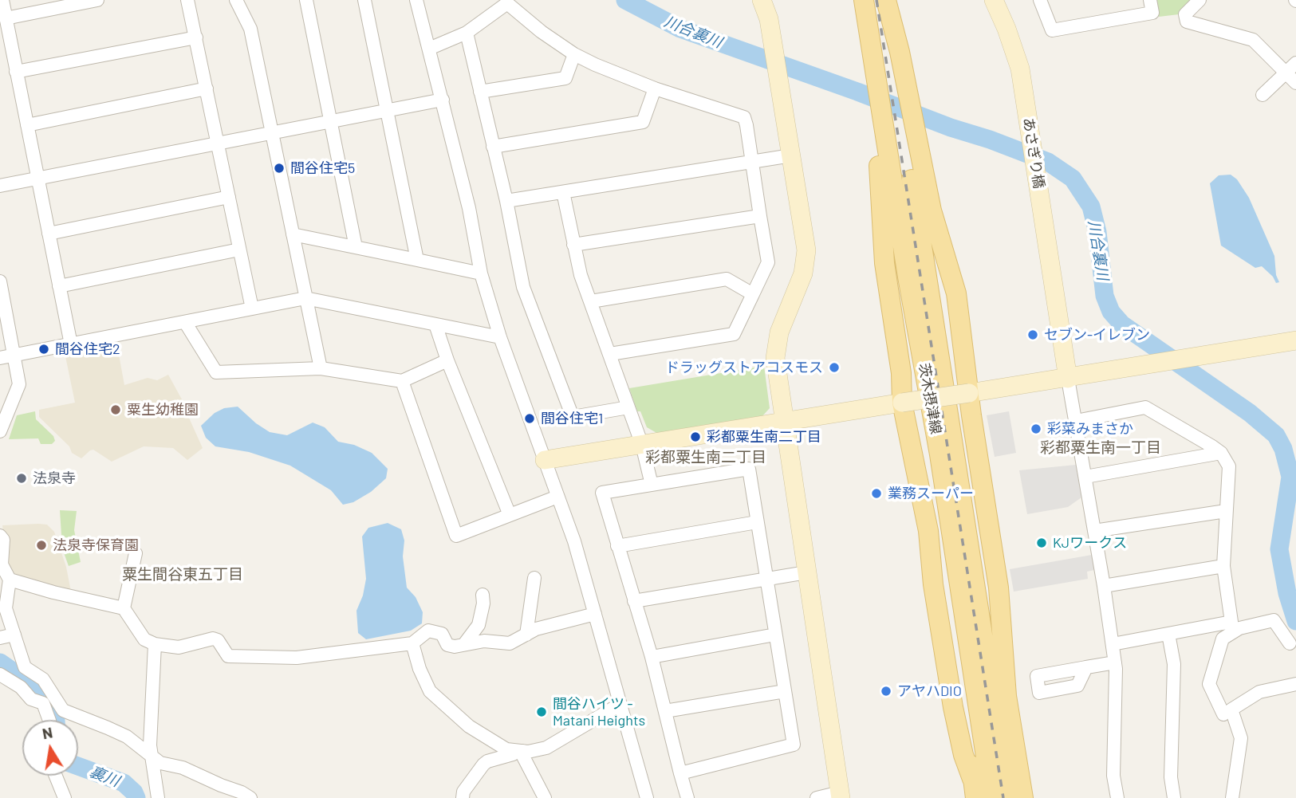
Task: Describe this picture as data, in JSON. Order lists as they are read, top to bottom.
{
  "streets": {
    "main road": ["茨木摂津線"],
    "street": ["あさぎり橋"]
  },
  "districts": ["彩都粟生南一丁目", "彩都粟生南二丁目", "粟生間谷東五丁目"],
  "water": ["川合裏川", "裏川"],
  "places": [
    "間谷住宅5",
    "セブン-イレブン",
    "間谷住宅2",
    "ドラッグストアコスモス",
    "粟生幼稚園",
    "間谷住宅1",
    "彩菜みまさか",
    "彩都粟生南二丁目",
    "法泉寺",
    "業務スーパー",
    "KJワークス",
    "法泉寺保育園",
    "アヤハDIO",
    "間谷ハイツ - Matani Heights"
  ],
  "north": "top"
}
